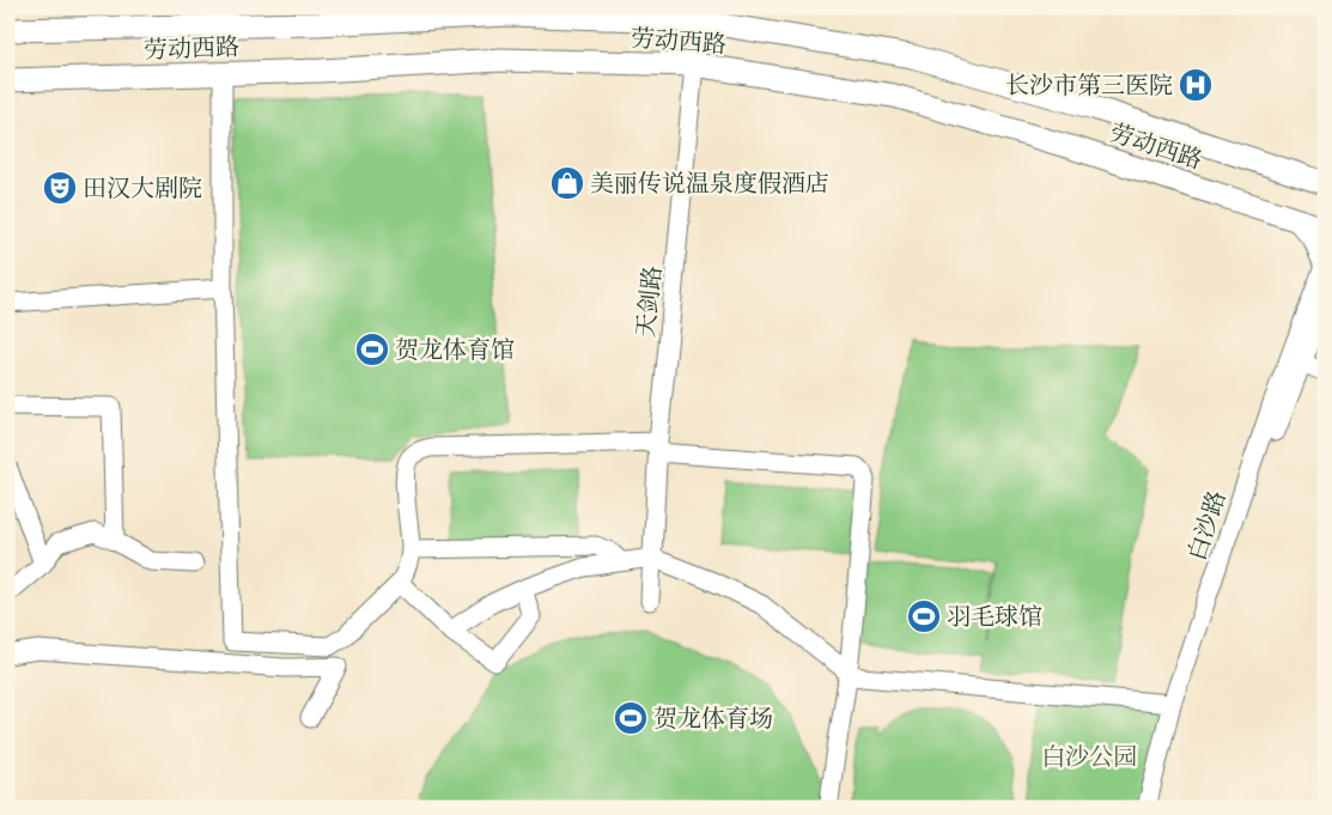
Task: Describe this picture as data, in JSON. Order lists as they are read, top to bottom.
{
  "streets": {
    "main road": ["劳动西路"],
    "street": ["天剑路", "白沙路"]
  },
  "crossings": [
    ["劳动西路", "天剑路"]
  ],
  "parks": ["白沙公园"],
  "places": {
    "hospital": ["长沙市第三医院"],
    "shop": ["美丽传说温泉度假酒店"],
    "theatre": ["田汉大剧院"],
    "sports": ["贺龙体育馆", "羽毛球馆", "贺龙体育场"]
  }
}
